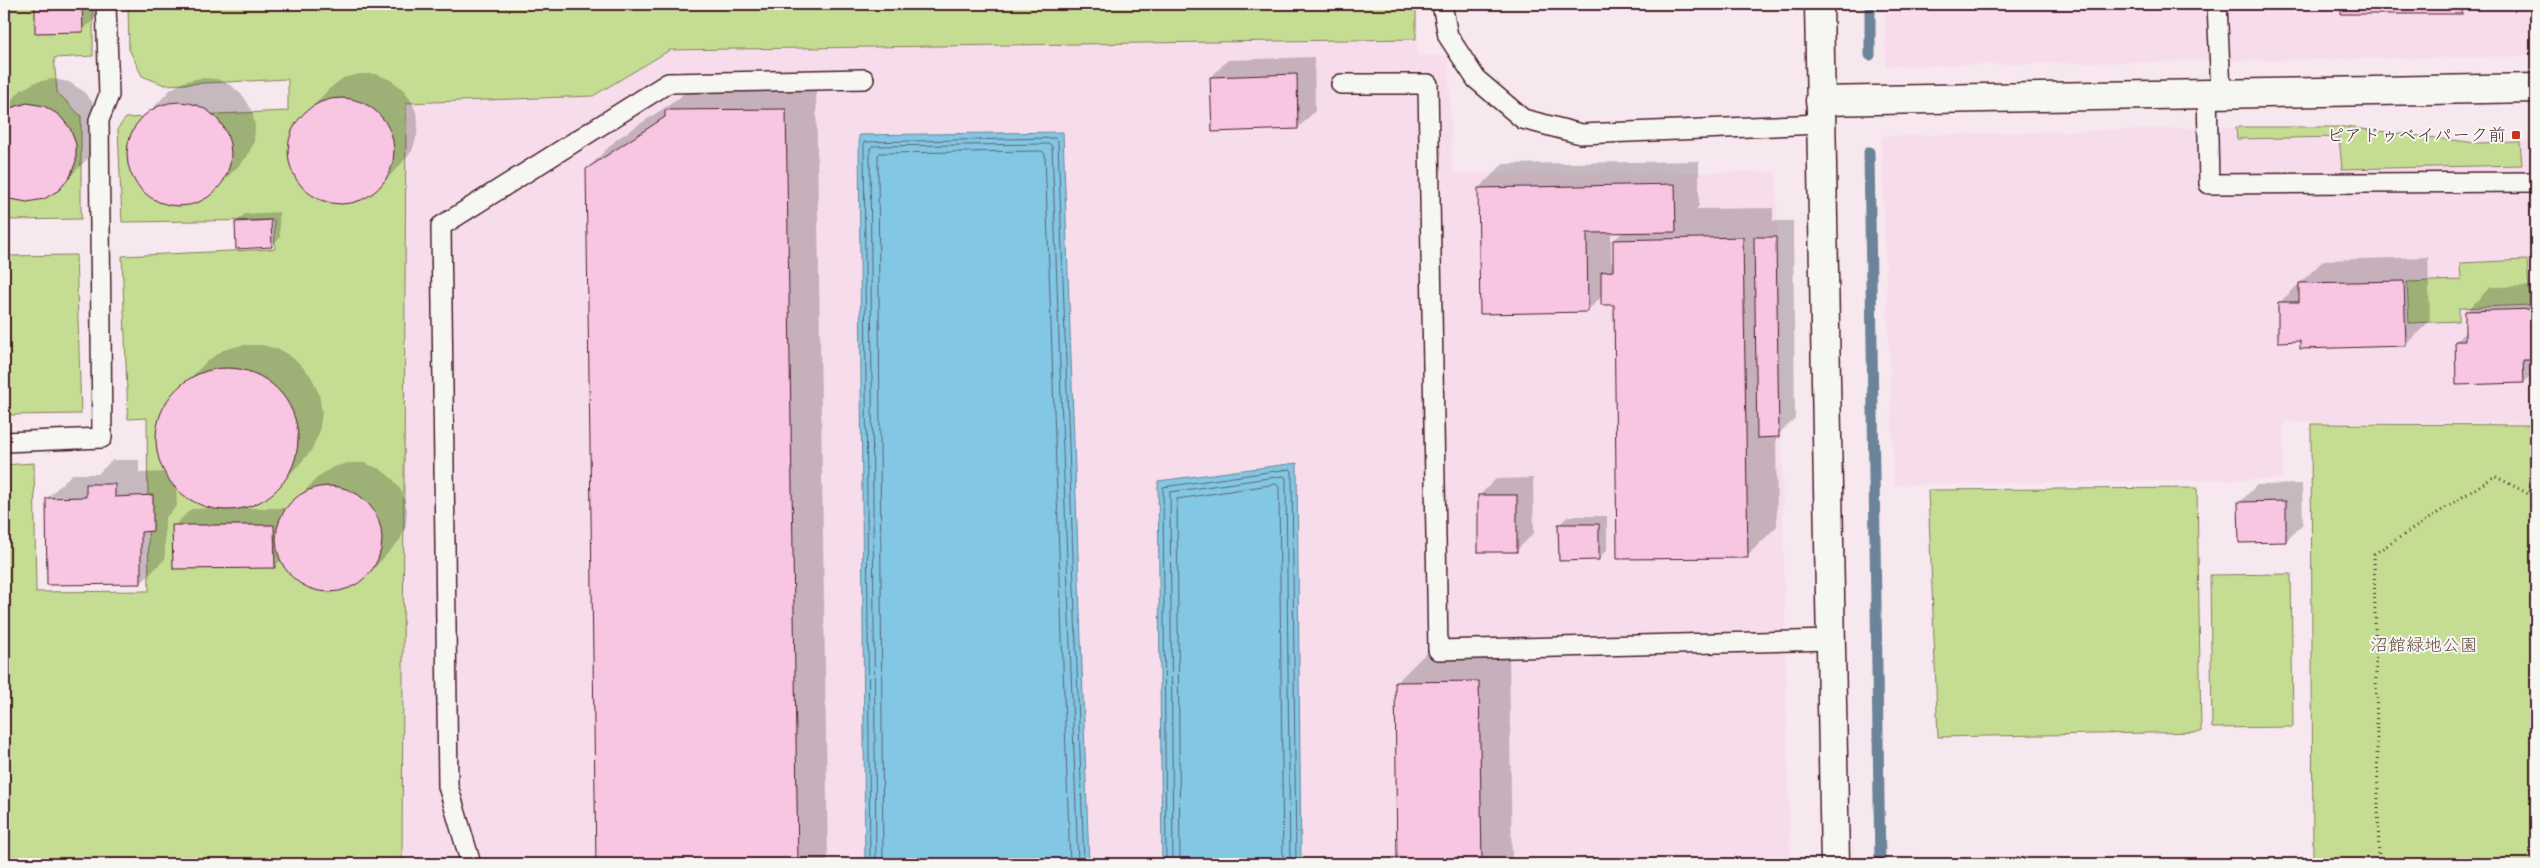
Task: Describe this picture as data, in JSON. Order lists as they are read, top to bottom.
{
  "parks": ["沼館緑地公園"],
  "places": {
    "transit": ["ピアドゥベイパーク前"]
  }
}
